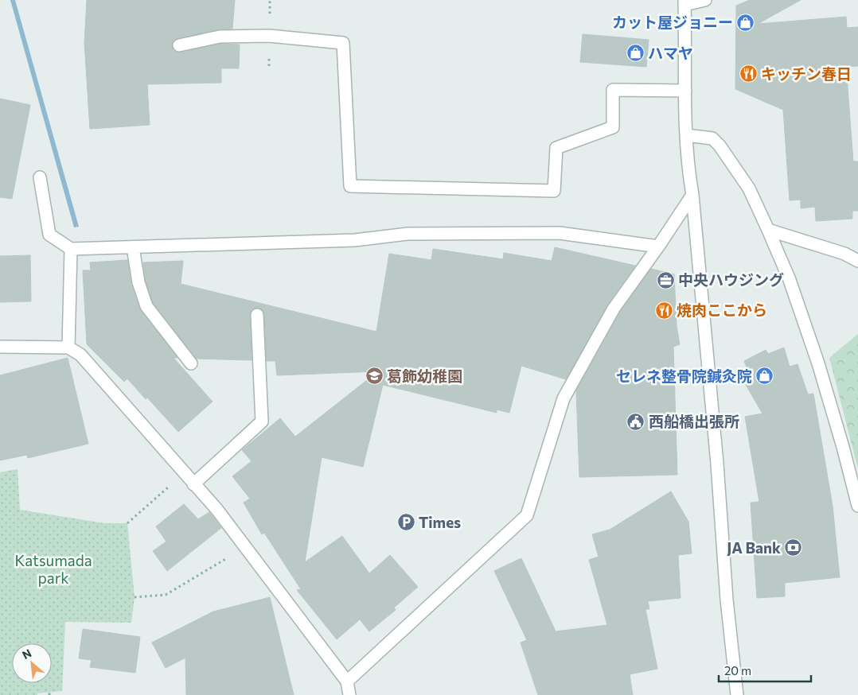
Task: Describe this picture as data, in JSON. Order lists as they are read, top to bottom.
{
  "parks": ["Katsumada park"],
  "places": {
    "shop": ["カット屋ジョニー", "ハマヤ", "セレネ整骨院鍼灸院"],
    "restaurant": ["キッチン春日", "焼肉ここから"],
    "office": ["中央ハウジング"],
    "school or university": ["葛飾幼稚園"],
    "public building": ["西船橋出張所"],
    "parking": ["Times"],
    "bank": ["JA Bank"]
  },
  "scale_bar": "20 m",
  "north": "top left"
}
